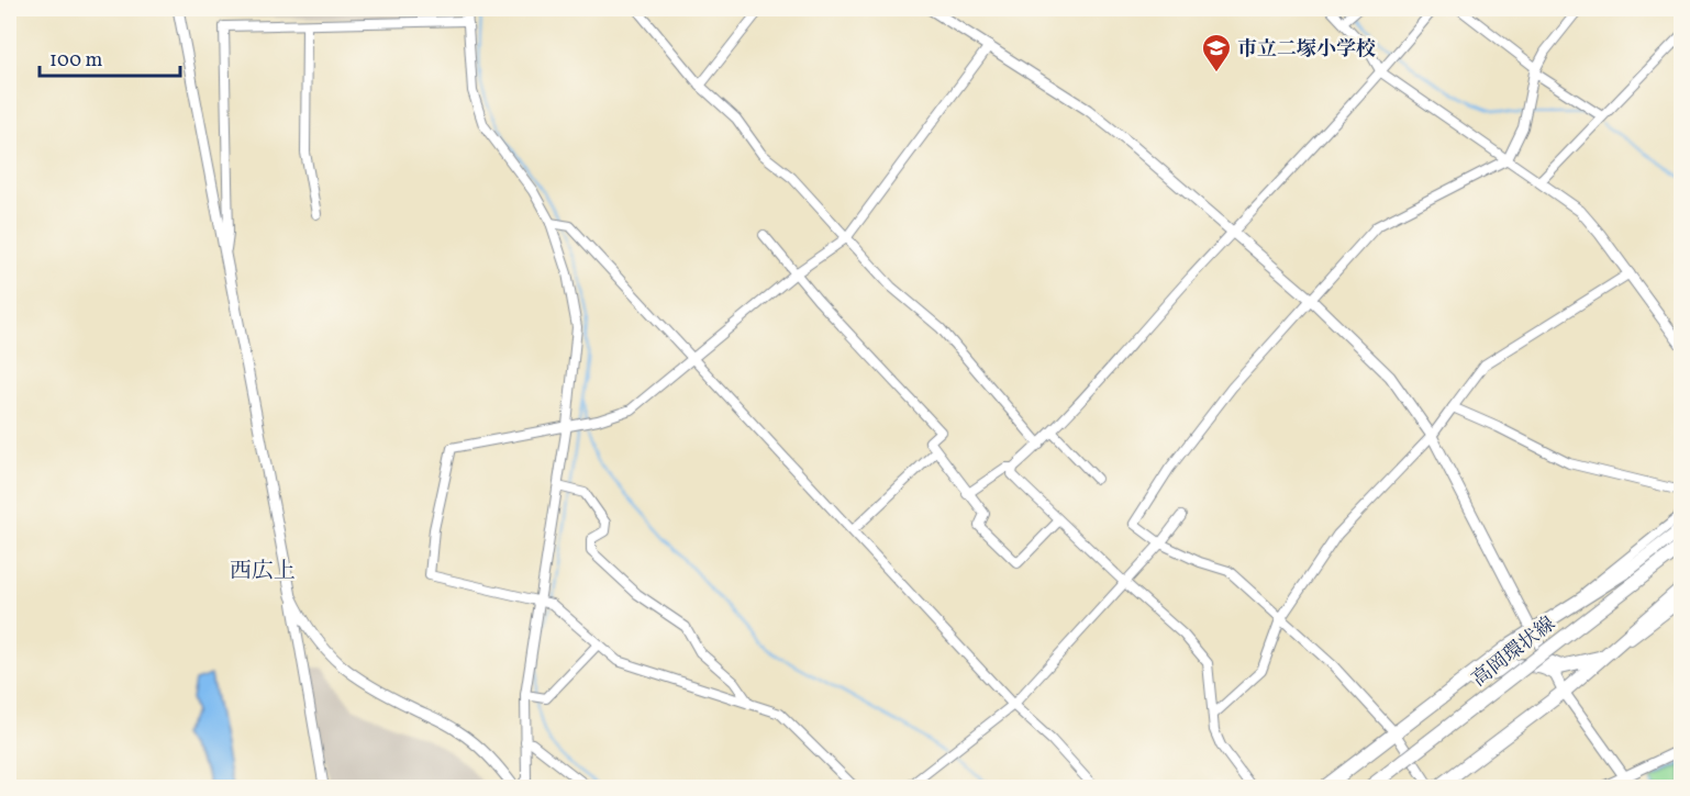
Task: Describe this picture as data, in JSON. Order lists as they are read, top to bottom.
{
  "streets": {
    "main road": ["高岡環状線"]
  },
  "districts": ["西広上"],
  "places": {
    "school or university": ["市立二塚小学校"]
  },
  "scale_bar": "100 m"
}
